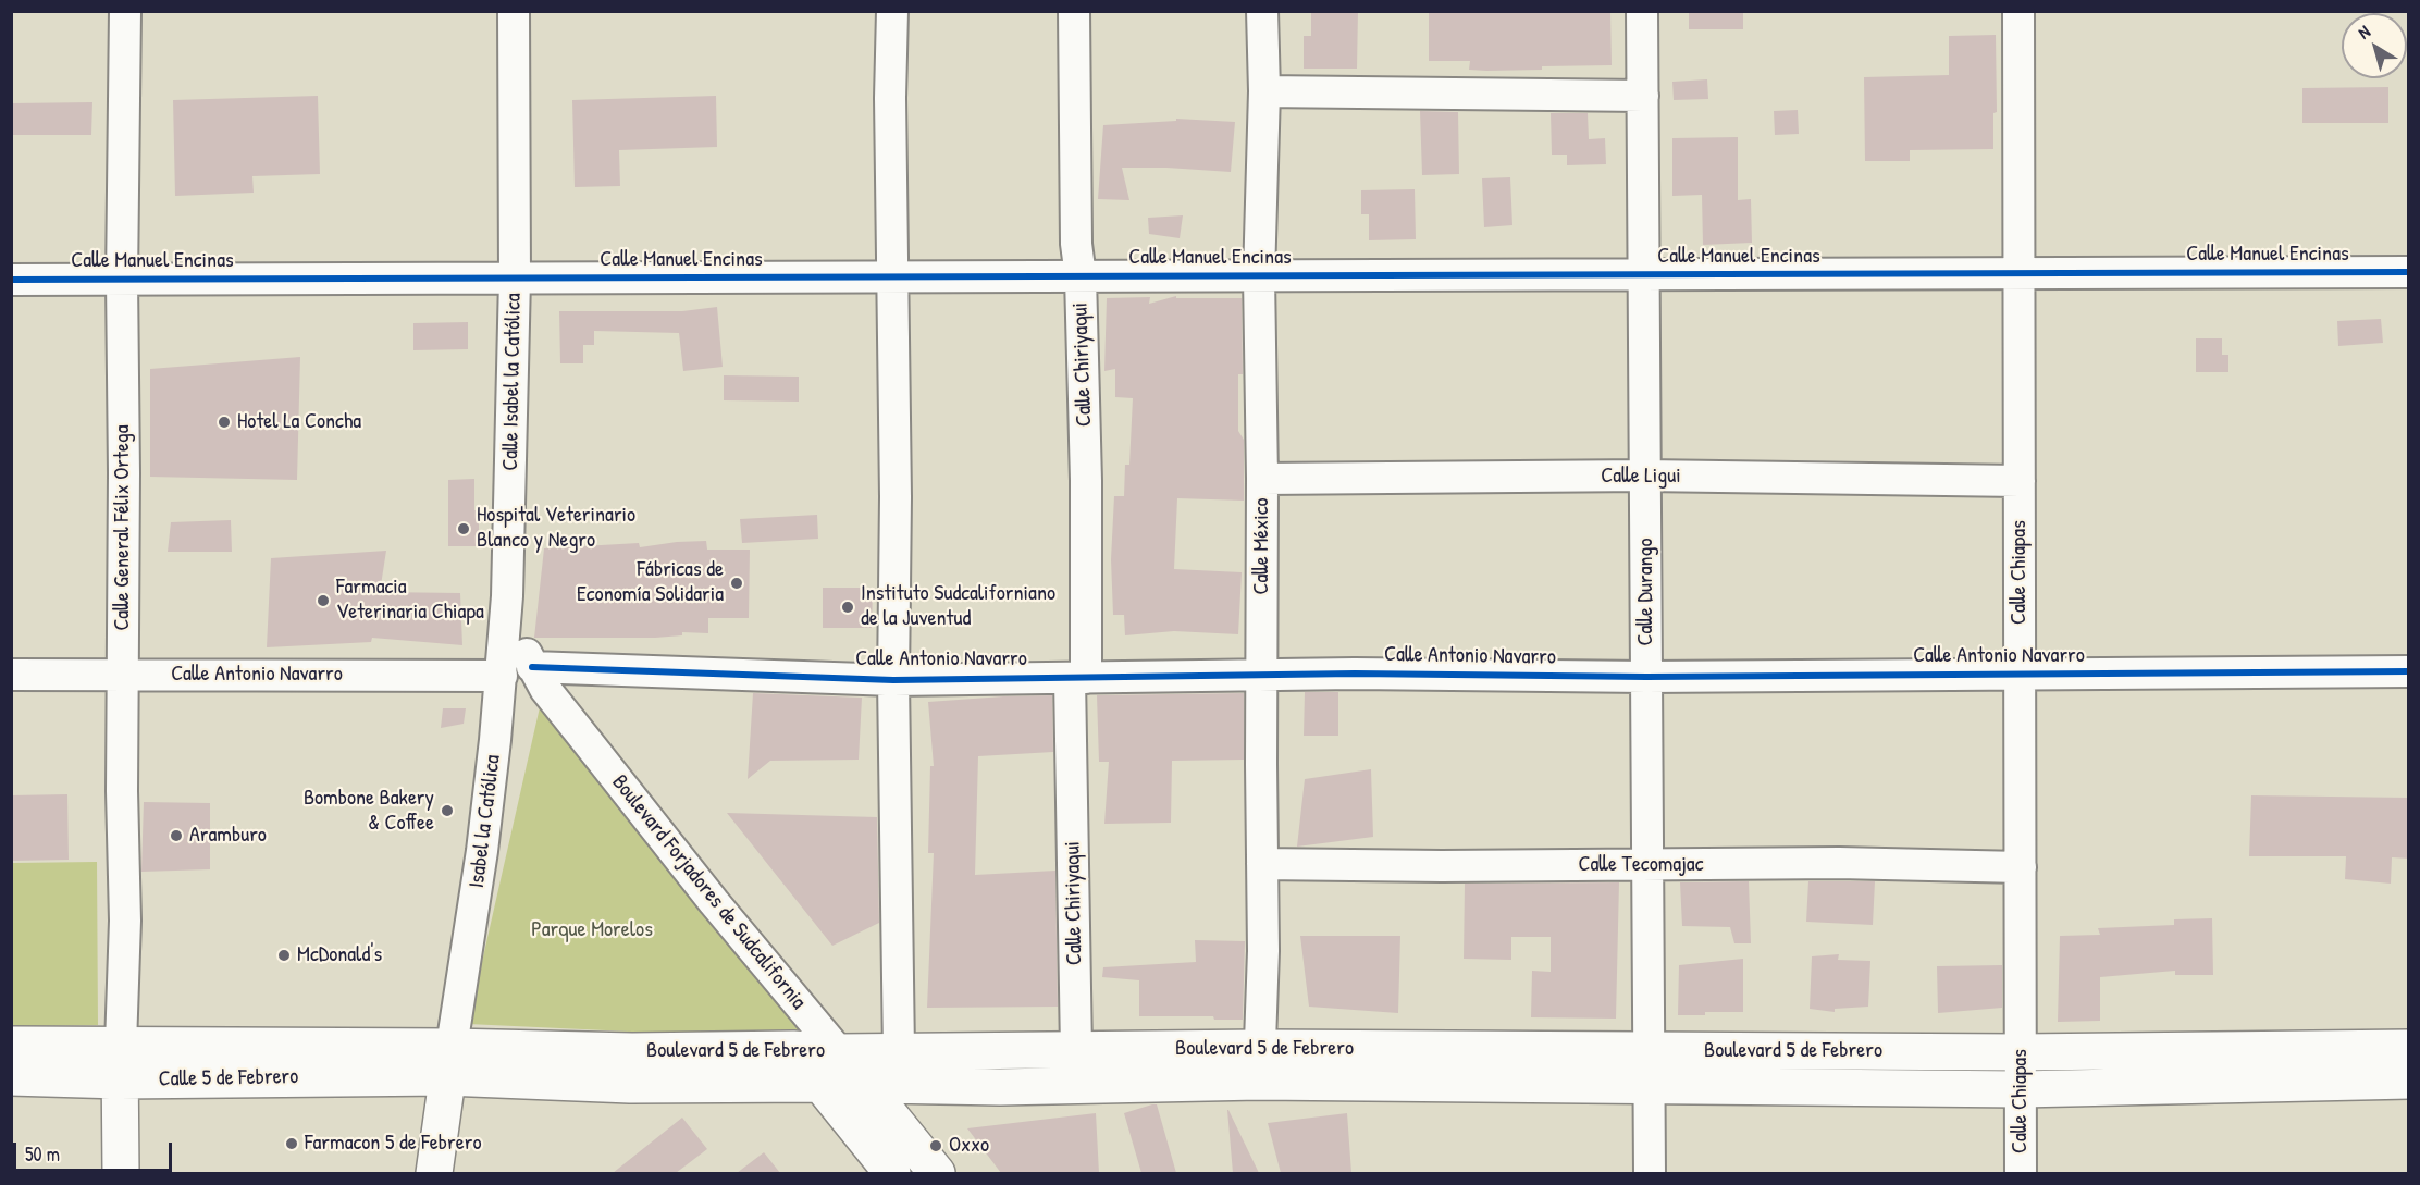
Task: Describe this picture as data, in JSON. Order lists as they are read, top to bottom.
{
  "streets": {
    "main road": ["Boulevard Forjadores de Sudcalifornia", "Boulevard 5 de Febrero", "Calle 5 de Febrero"],
    "street": [
      "Calle Manuel Encinas",
      "Calle Chiriyaqui",
      "Calle Isabel la Católica",
      "Calle Ligui",
      "Calle General Félix Ortega",
      "Calle México",
      "Calle Chiapas",
      "Calle Durango",
      "Calle Antonio Navarro",
      "Isabel la Católica",
      "Calle Tecomajac"
    ]
  },
  "crossings": [
    ["Calle Manuel Encinas", "Calle Chiriyaqui"],
    ["Calle Manuel Encinas", "Calle Isabel la Católica"],
    ["Calle Manuel Encinas", "Calle General Félix Ortega"],
    ["Calle Manuel Encinas", "Calle México"],
    ["Calle Manuel Encinas", "Calle Chiapas"],
    ["Calle Manuel Encinas", "Calle Durango"],
    ["Calle Chiriyaqui", "Calle Antonio Navarro"],
    ["Calle Chiriyaqui", "Boulevard 5 de Febrero"],
    ["Calle Isabel la Católica", "Isabel la Católica"],
    ["Calle Isabel la Católica", "Boulevard Forjadores de Sudcalifornia"],
    ["Calle Ligui", "Calle México"],
    ["Calle Ligui", "Calle Chiapas"],
    ["Calle Ligui", "Calle Durango"],
    ["Calle General Félix Ortega", "Calle Antonio Navarro"],
    ["Calle General Félix Ortega", "Boulevard 5 de Febrero"],
    ["Calle México", "Calle Antonio Navarro"],
    ["Calle México", "Calle Tecomajac"],
    ["Calle México", "Boulevard 5 de Febrero"],
    ["Calle Chiapas", "Calle Antonio Navarro"],
    ["Calle Chiapas", "Calle Tecomajac"],
    ["Calle Chiapas", "Boulevard 5 de Febrero"],
    ["Calle Durango", "Calle Antonio Navarro"],
    ["Calle Durango", "Calle Tecomajac"],
    ["Calle Durango", "Boulevard 5 de Febrero"],
    ["Calle Antonio Navarro", "Isabel la Católica"],
    ["Calle Antonio Navarro", "Boulevard Forjadores de Sudcalifornia"],
    ["Isabel la Católica", "Boulevard Forjadores de Sudcalifornia"],
    ["Isabel la Católica", "Boulevard 5 de Febrero"],
    ["Isabel la Católica", "Calle 5 de Febrero"],
    ["Boulevard Forjadores de Sudcalifornia", "Boulevard 5 de Febrero"],
    ["Boulevard 5 de Febrero", "Calle 5 de Febrero"]
  ],
  "parks": ["Parque Morelos"],
  "places": [
    "Hotel La Concha",
    "Hospital Veterinario Blanco y Negro",
    "Fábricas de Economía Solidaria",
    "Farmacia Veterinaria Chiapa",
    "Instituto Sudcaliforniano de la Juventud",
    "Bombone Bakery & Coffee",
    "Aramburo",
    "McDonald's",
    "Farmacon 5 de Febrero",
    "Oxxo"
  ],
  "scale_bar": "50 m",
  "north": "top left"
}
